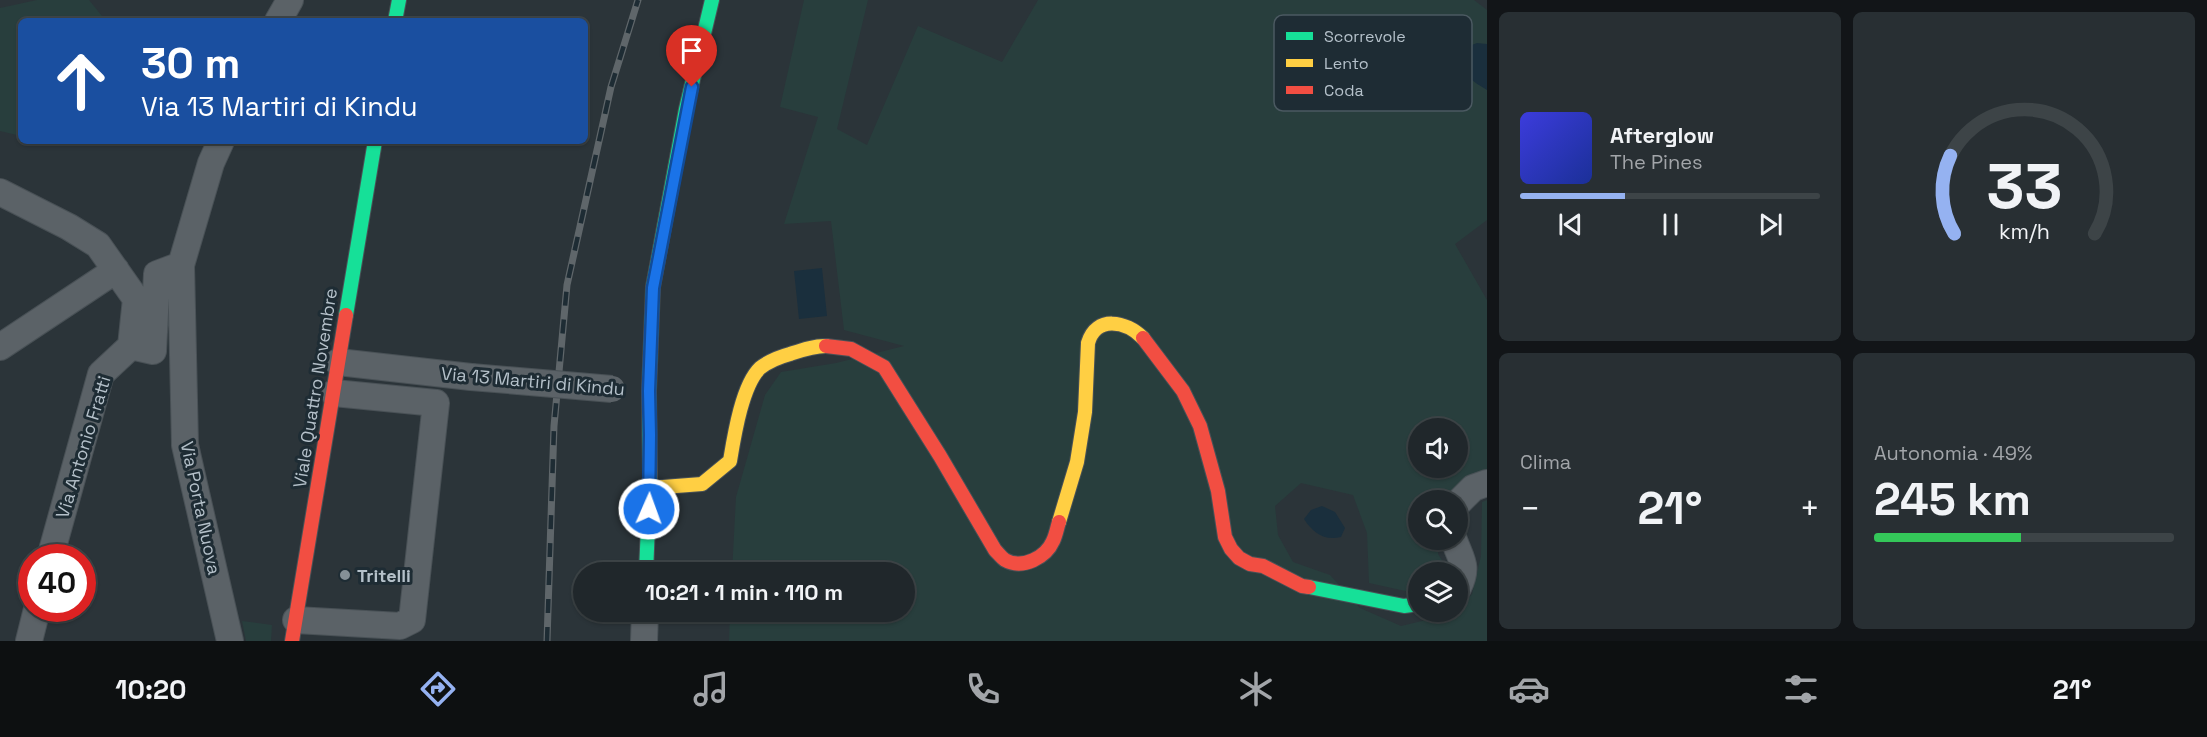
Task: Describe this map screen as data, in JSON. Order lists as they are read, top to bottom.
{
  "streets": {
    "street": [
      "Via 13 Martiri di Kindu",
      "Viale Quattro Novembre",
      "Via Antonio Fratti",
      "Via Porta Nuova"
    ]
  },
  "crossings": [
    ["Via 13 Martiri di Kindu", "Viale Quattro Novembre"]
  ],
  "places": ["Tritelli"],
  "legend": ["Scorrevole", "Lento", "Coda"],
  "page": {
    "turn": ["30 m", "Via 13 Martiri di Kindu"],
    "song": ["Afterglow", "The Pines"],
    "tile": [
      "Clima",
      ["Autonomia · 49%", "245 km"]
    ],
    "heat": ["−", "21°", "+"],
    "limit": "40",
    "trip": "10:21 · 1 min · 110 m",
    "tabs": ["10:20", "21°"],
    "gauge": ["33", "km/h"]
  }
}
